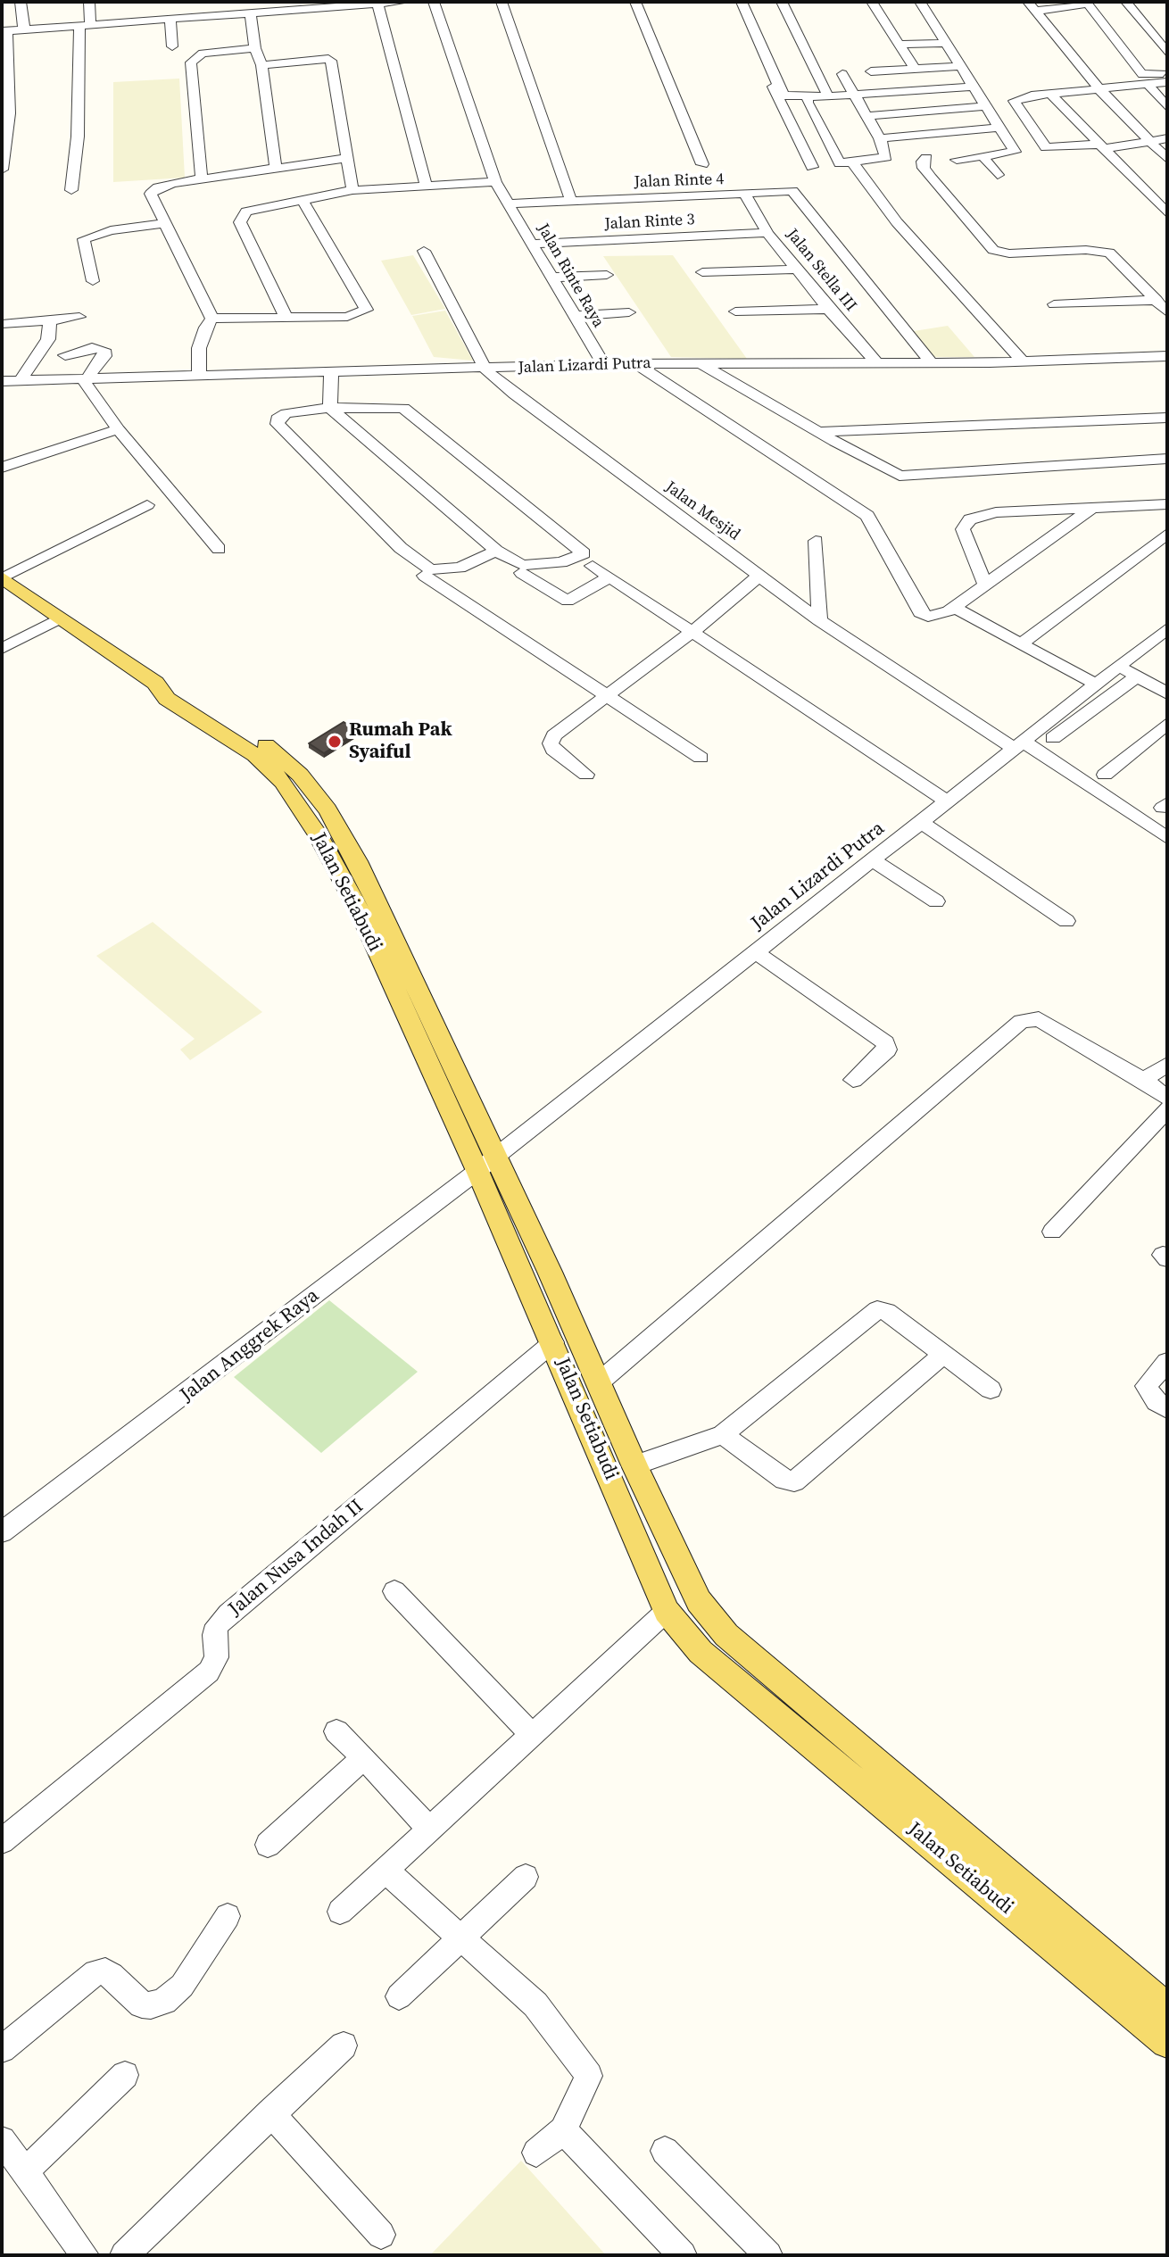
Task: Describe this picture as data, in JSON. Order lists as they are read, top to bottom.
{
  "streets": {
    "main road": ["Jalan Setiabudi"],
    "street": [
      "Jalan Rinte 4",
      "Jalan Rinte 3",
      "Jalan Stella III",
      "Jalan Rinte Raya",
      "Jalan Lizardi Putra",
      "Jalan Mesjid",
      "Jalan Anggrek Raya",
      "Jalan Nusa Indah II"
    ]
  },
  "crossings": [
    ["Jalan Rinte 4", "Jalan Stella III"],
    ["Jalan Rinte 4", "Jalan Rinte Raya"],
    ["Jalan Rinte 4", "Jalan Lizardi Putra"],
    ["Jalan Rinte 3", "Jalan Stella III"],
    ["Jalan Rinte 3", "Jalan Rinte Raya"],
    ["Jalan Stella III", "Jalan Lizardi Putra"],
    ["Jalan Rinte Raya", "Jalan Lizardi Putra"],
    ["Jalan Lizardi Putra", "Jalan Mesjid"],
    ["Jalan Lizardi Putra", "Jalan Setiabudi"],
    ["Jalan Lizardi Putra", "Jalan Anggrek Raya"],
    ["Jalan Setiabudi", "Jalan Anggrek Raya"],
    ["Jalan Setiabudi", "Jalan Nusa Indah II"]
  ],
  "places": ["Rumah Pak Syaiful"]
}
